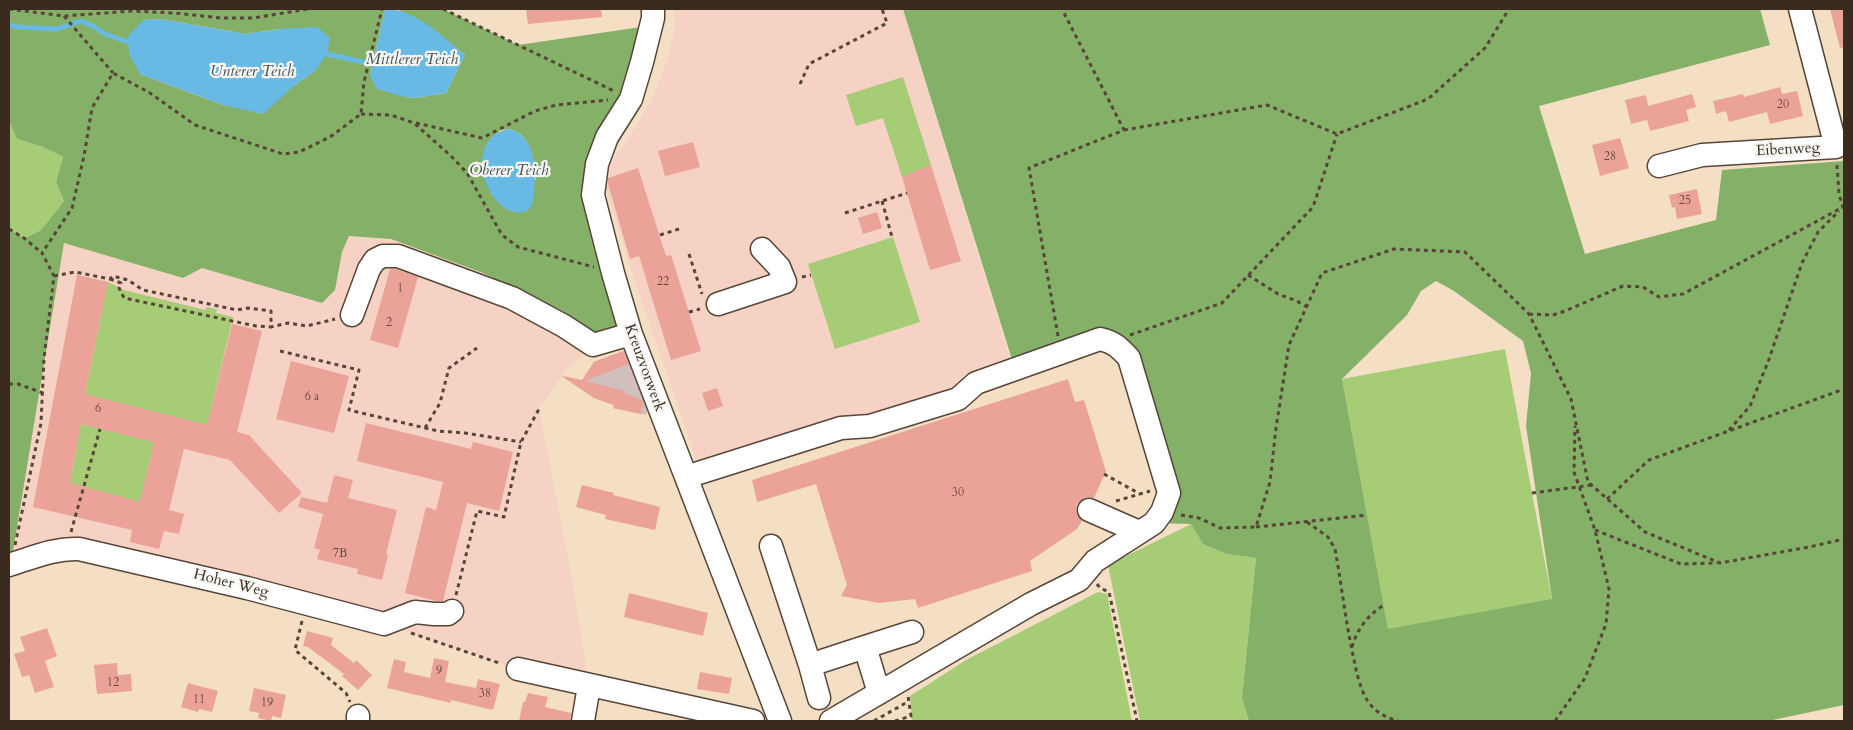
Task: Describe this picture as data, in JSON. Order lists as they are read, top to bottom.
{
  "streets": {
    "street": ["Eibenweg", "Kreuzvorwerk", "Hoher Weg"]
  },
  "water": ["Mittlerer Teich", "Unterer Teich", "Oberer Teich"],
  "house_numbers": [
    "20",
    "28",
    "25",
    "22",
    "1",
    "2",
    "6 a",
    "6",
    "30",
    "7B",
    "9",
    "12",
    "38",
    "11",
    "19"
  ]
}
